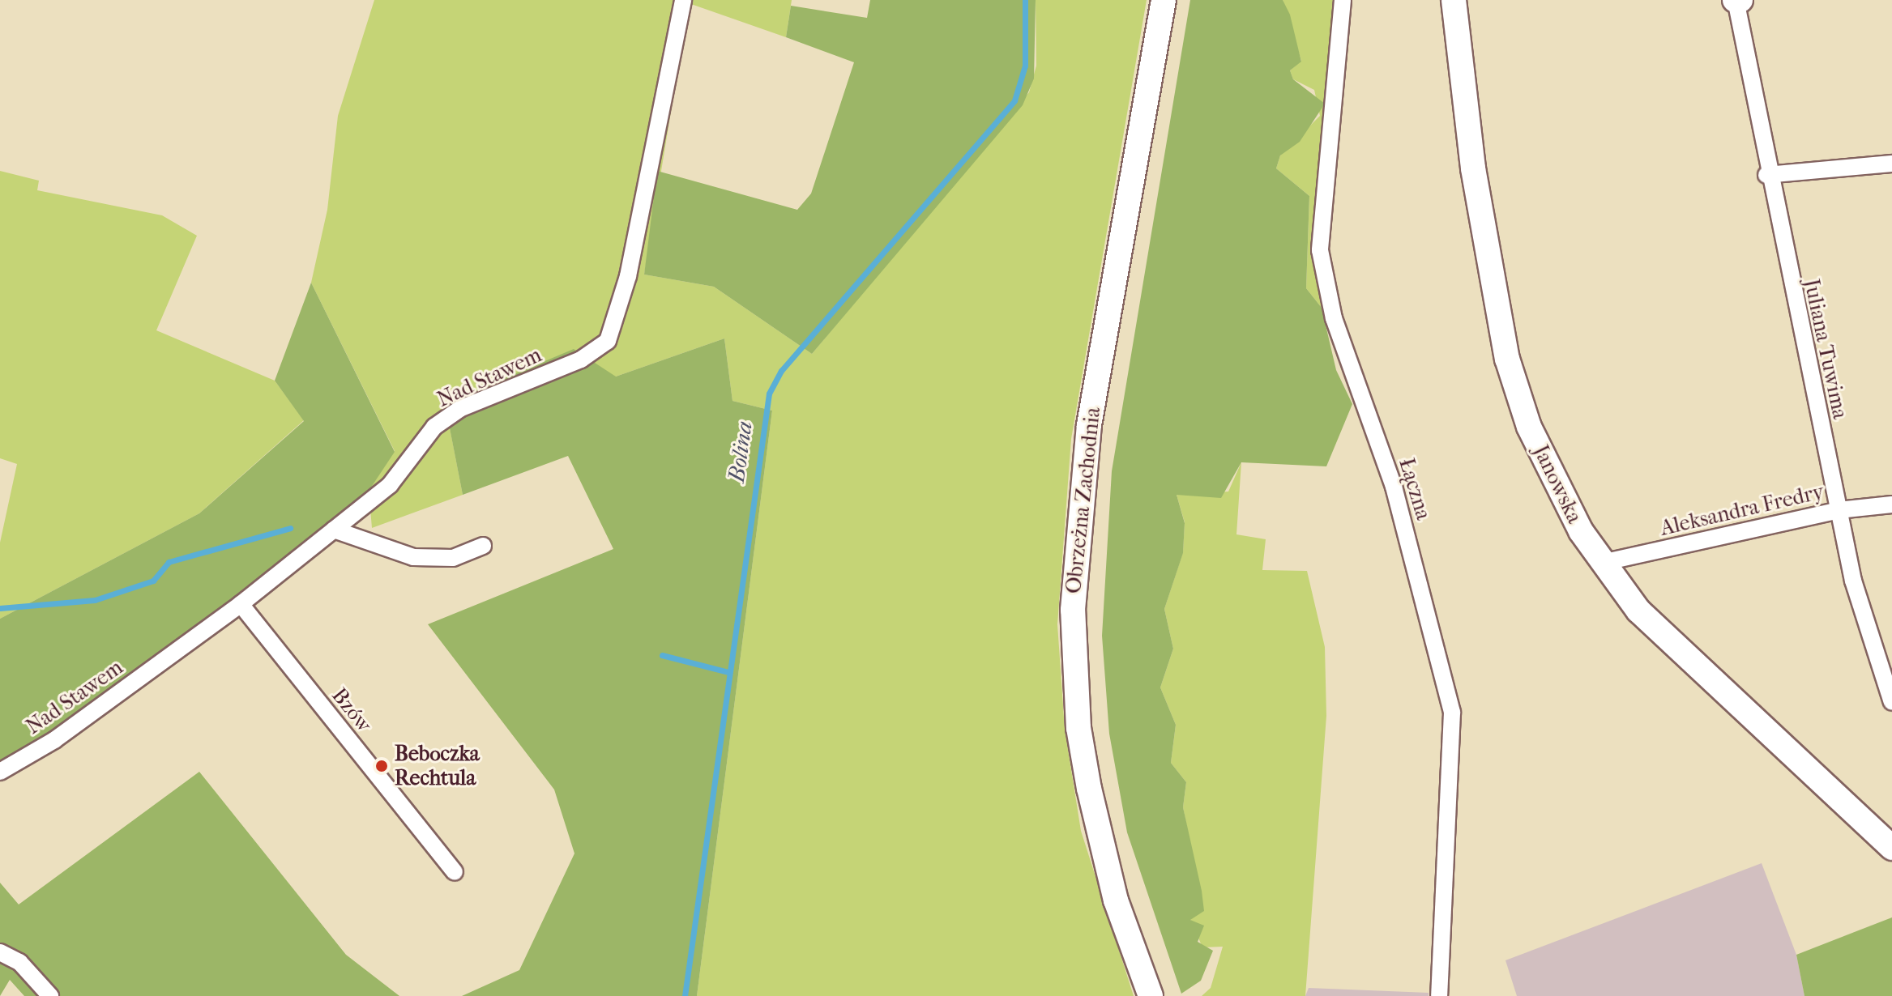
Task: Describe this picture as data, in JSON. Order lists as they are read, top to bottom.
{
  "streets": {
    "street": [
      "Juliana Tuwima",
      "Nad Stawem",
      "Janowska",
      "Łączna",
      "Obrzeżna Zachodnia",
      "Aleksandra Fredry",
      "Bzów"
    ]
  },
  "crossings": [
    ["Juliana Tuwima", "Aleksandra Fredry"],
    ["Nad Stawem", "Bzów"],
    ["Janowska", "Aleksandra Fredry"]
  ],
  "water": ["Bolina"],
  "places": ["Beboczka Rechtula"]
}
